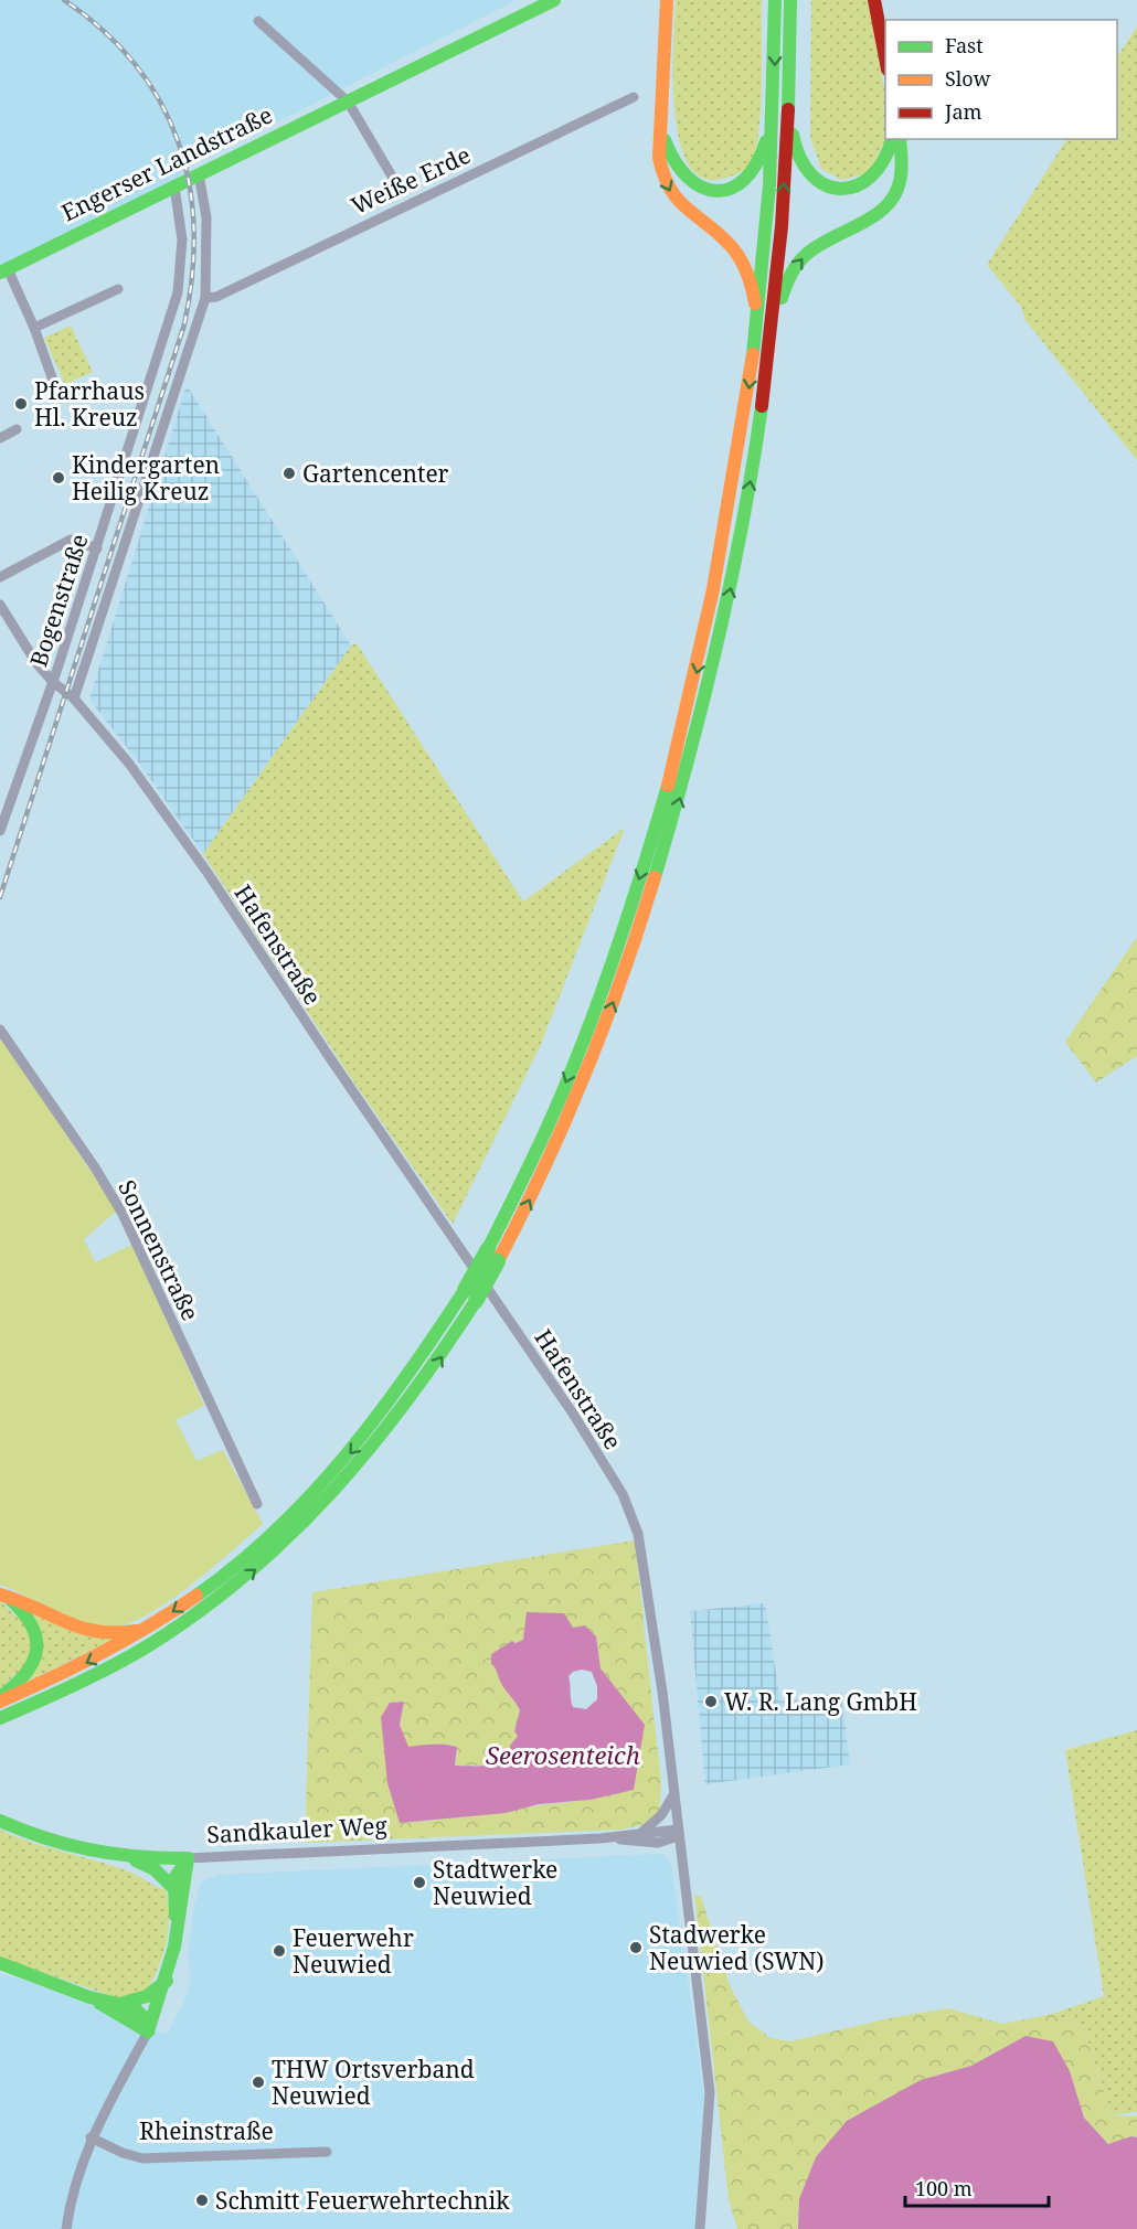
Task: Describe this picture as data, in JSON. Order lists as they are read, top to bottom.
{
  "streets": {
    "main road": ["Engerser Landstraße", "Sandkauler Weg", "Rheinstraße"],
    "street": [
      "Weiße Erde",
      "Bogenstraße",
      "Hafenstraße",
      "Sonnenstraße"
    ]
  },
  "crossings": [
    ["Engerser Landstraße", "Bogenstraße"],
    ["Bogenstraße", "Hafenstraße"],
    ["Hafenstraße", "Sandkauler Weg"],
    ["Sandkauler Weg", "Rheinstraße"]
  ],
  "water": ["Seerosenteich"],
  "places": [
    "Pfarrhaus Hl. Kreuz",
    "Gartencenter",
    "Kindergarten Heilig Kreuz",
    "W. R. Lang GmbH",
    "Stadtwerke Neuwied",
    "Stadwerke Neuwied (SWN)",
    "Feuerwehr Neuwied",
    "THW Ortsverband Neuwied",
    "Schmitt Feuerwehrtechnik"
  ],
  "legend": ["Fast", "Slow", "Jam"],
  "scale_bar": "100 m"
}
